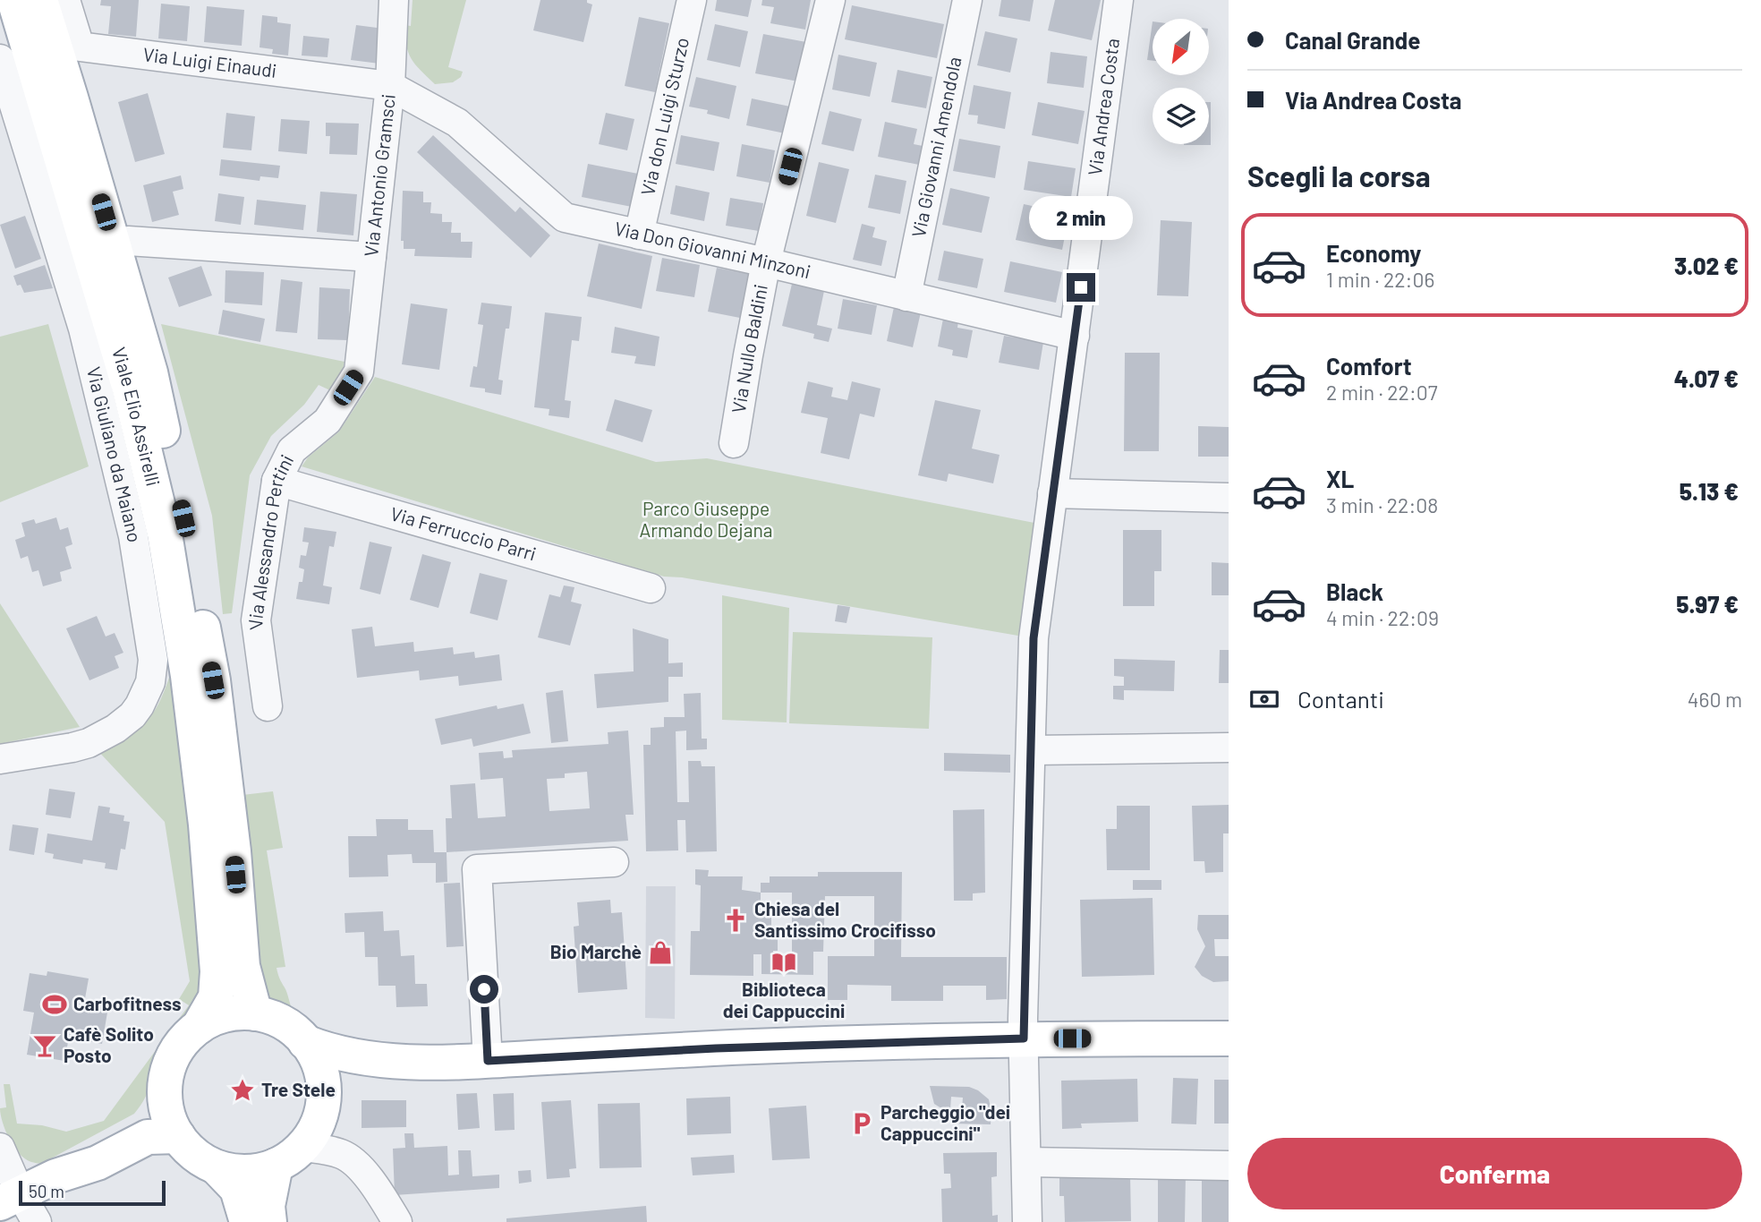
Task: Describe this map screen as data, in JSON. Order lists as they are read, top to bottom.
{
  "streets": {
    "main road": ["Viale Elio Assirelli"],
    "street": [
      "Via Luigi Einaudi",
      "Via Andrea Costa",
      "Via don Luigi Sturzo",
      "Via Giovanni Amendola",
      "Via Antonio Gramsci",
      "Via Don Giovanni Minzoni",
      "Via Nullo Baldini",
      "Via Giuliano da Maiano",
      "Via Ferruccio Parri",
      "Via Alessandro Pertini"
    ]
  },
  "crossings": [
    ["Via Luigi Einaudi", "Via Antonio Gramsci"],
    ["Via Luigi Einaudi", "Via Don Giovanni Minzoni"],
    ["Via Andrea Costa", "Via Don Giovanni Minzoni"],
    ["Via don Luigi Sturzo", "Via Don Giovanni Minzoni"],
    ["Via Giovanni Amendola", "Via Don Giovanni Minzoni"],
    ["Via Antonio Gramsci", "Via Don Giovanni Minzoni"],
    ["Via Antonio Gramsci", "Via Alessandro Pertini"],
    ["Via Don Giovanni Minzoni", "Via Nullo Baldini"],
    ["Via Ferruccio Parri", "Via Alessandro Pertini"]
  ],
  "parks": ["Parco Giuseppe Armando Dejana"],
  "places": {
    "church": ["Chiesa del Santissimo Crocifisso"],
    "shop": ["Bio Marchè"],
    "library": ["Biblioteca dei Cappuccini"],
    "sports": ["Carbofitness"],
    "bar": ["Cafè Solito Posto"],
    "place": ["Tre Stele"],
    "parking": ["Parcheggio \"dei Cappuccini\""]
  },
  "scale_bar": "50 m",
  "north": "bottom left",
  "page": {
    "banner": ["Canal Grande", "Via Andrea Costa"],
    "heading": "Scegli la corsa",
    "bubble": "2 min",
    "list": [
      {
        "name": "Economy",
        "note": "1 min · 22:06",
        "value": "3.02 €"
      },
      {
        "name": "Comfort",
        "note": "2 min · 22:07",
        "value": "4.07 €"
      },
      {
        "name": "XL",
        "note": "3 min · 22:08",
        "value": "5.13 €"
      },
      {
        "name": "Black",
        "note": "4 min · 22:09",
        "value": "5.97 €"
      }
    ],
    "pay": ["Contanti", "460 m"],
    "buttons": "Conferma",
    "scale": "50 m"
  }
}
